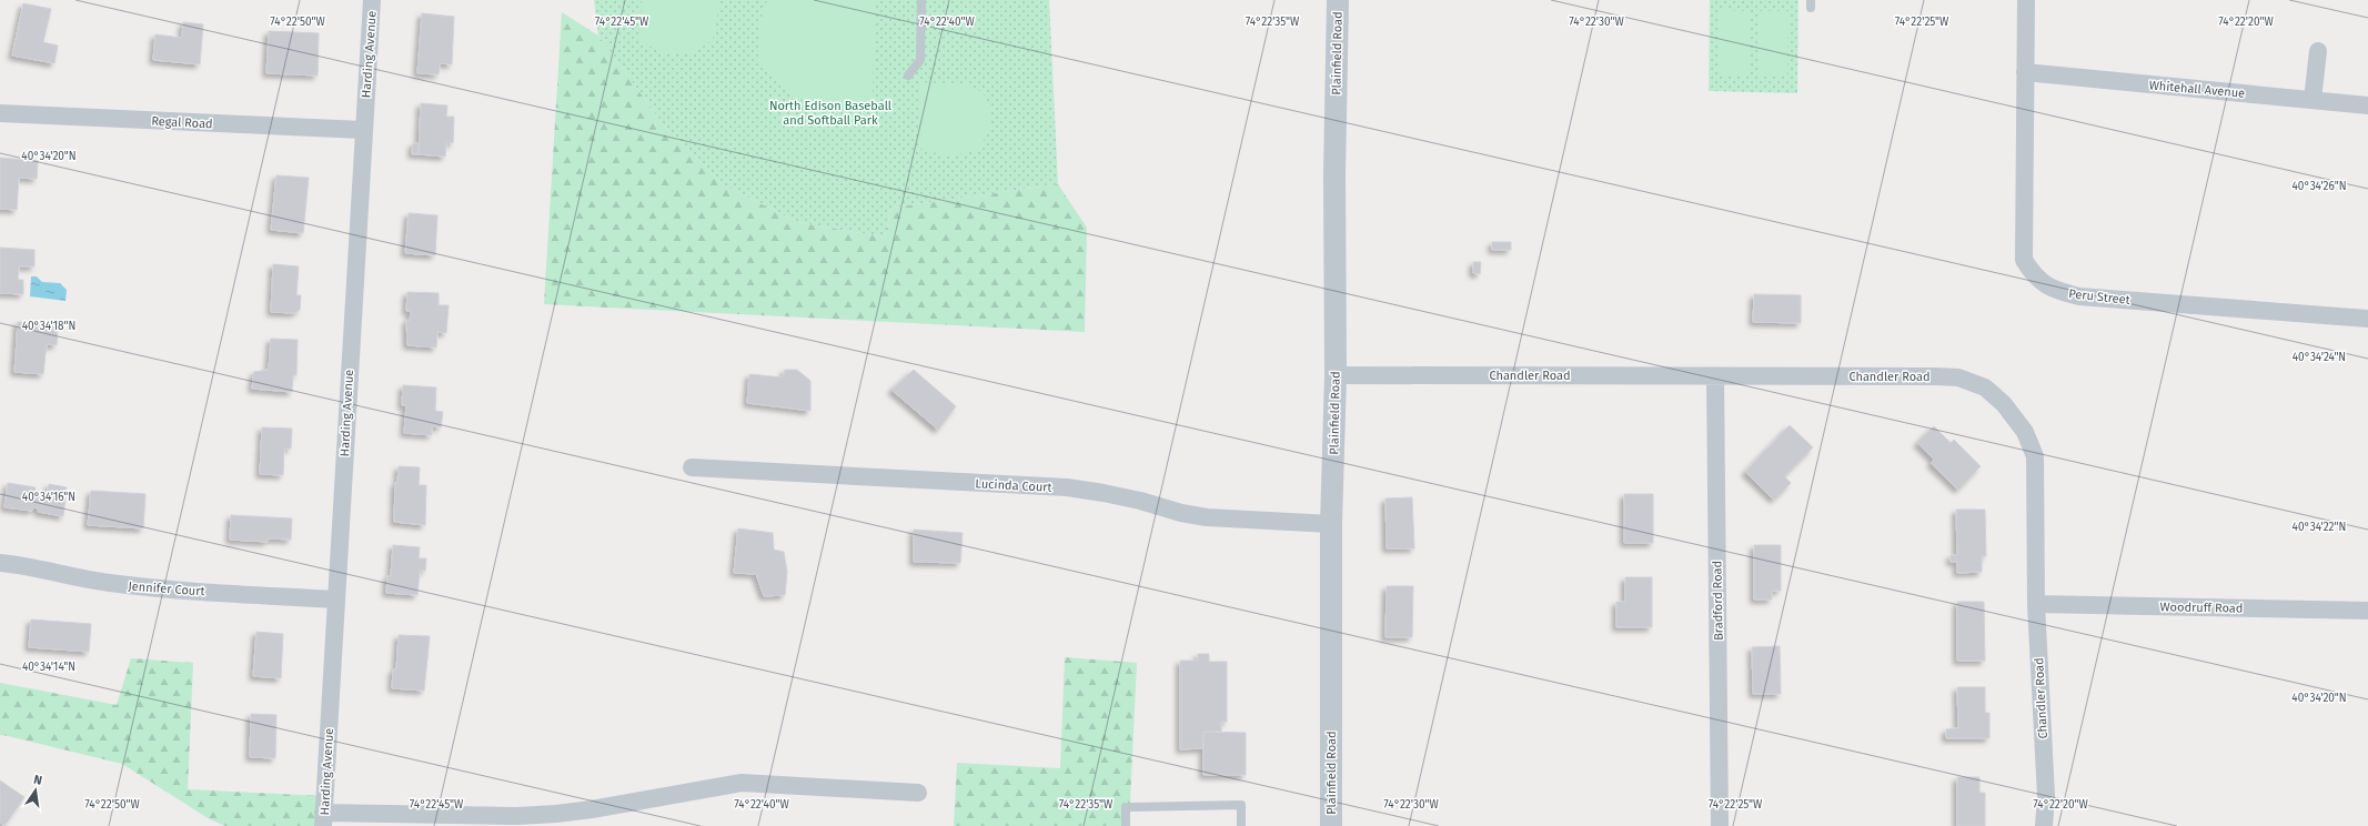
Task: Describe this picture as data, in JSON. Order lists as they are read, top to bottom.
{
  "streets": {
    "street": [
      "Plainfield Road",
      "Harding Avenue",
      "Whitehall Avenue",
      "Regal Road",
      "Peru Street",
      "Chandler Road",
      "Lucinda Court",
      "Jennifer Court",
      "Bradford Road",
      "Woodruff Road"
    ]
  },
  "crossings": [
    ["Plainfield Road", "Chandler Road"],
    ["Plainfield Road", "Lucinda Court"],
    ["Harding Avenue", "Regal Road"],
    ["Harding Avenue", "Jennifer Court"],
    ["Whitehall Avenue", "Peru Street"],
    ["Chandler Road", "Bradford Road"],
    ["Chandler Road", "Woodruff Road"]
  ],
  "parks": ["North Edison Baseball and Softball Park"],
  "north": "top",
  "coordinates": [
    "74°22'50\"W",
    "74°22'45\"W",
    "74°22'40\"W",
    "74°22'35\"W",
    "74°22'30\"W",
    "74°22'25\"W",
    "74°22'20\"W",
    "40°34'20\"N",
    "40°34'26\"N",
    "40°34'18\"N",
    "40°34'24\"N",
    "40°34'16\"N",
    "40°34'22\"N",
    "40°34'14\"N"
  ]
}
